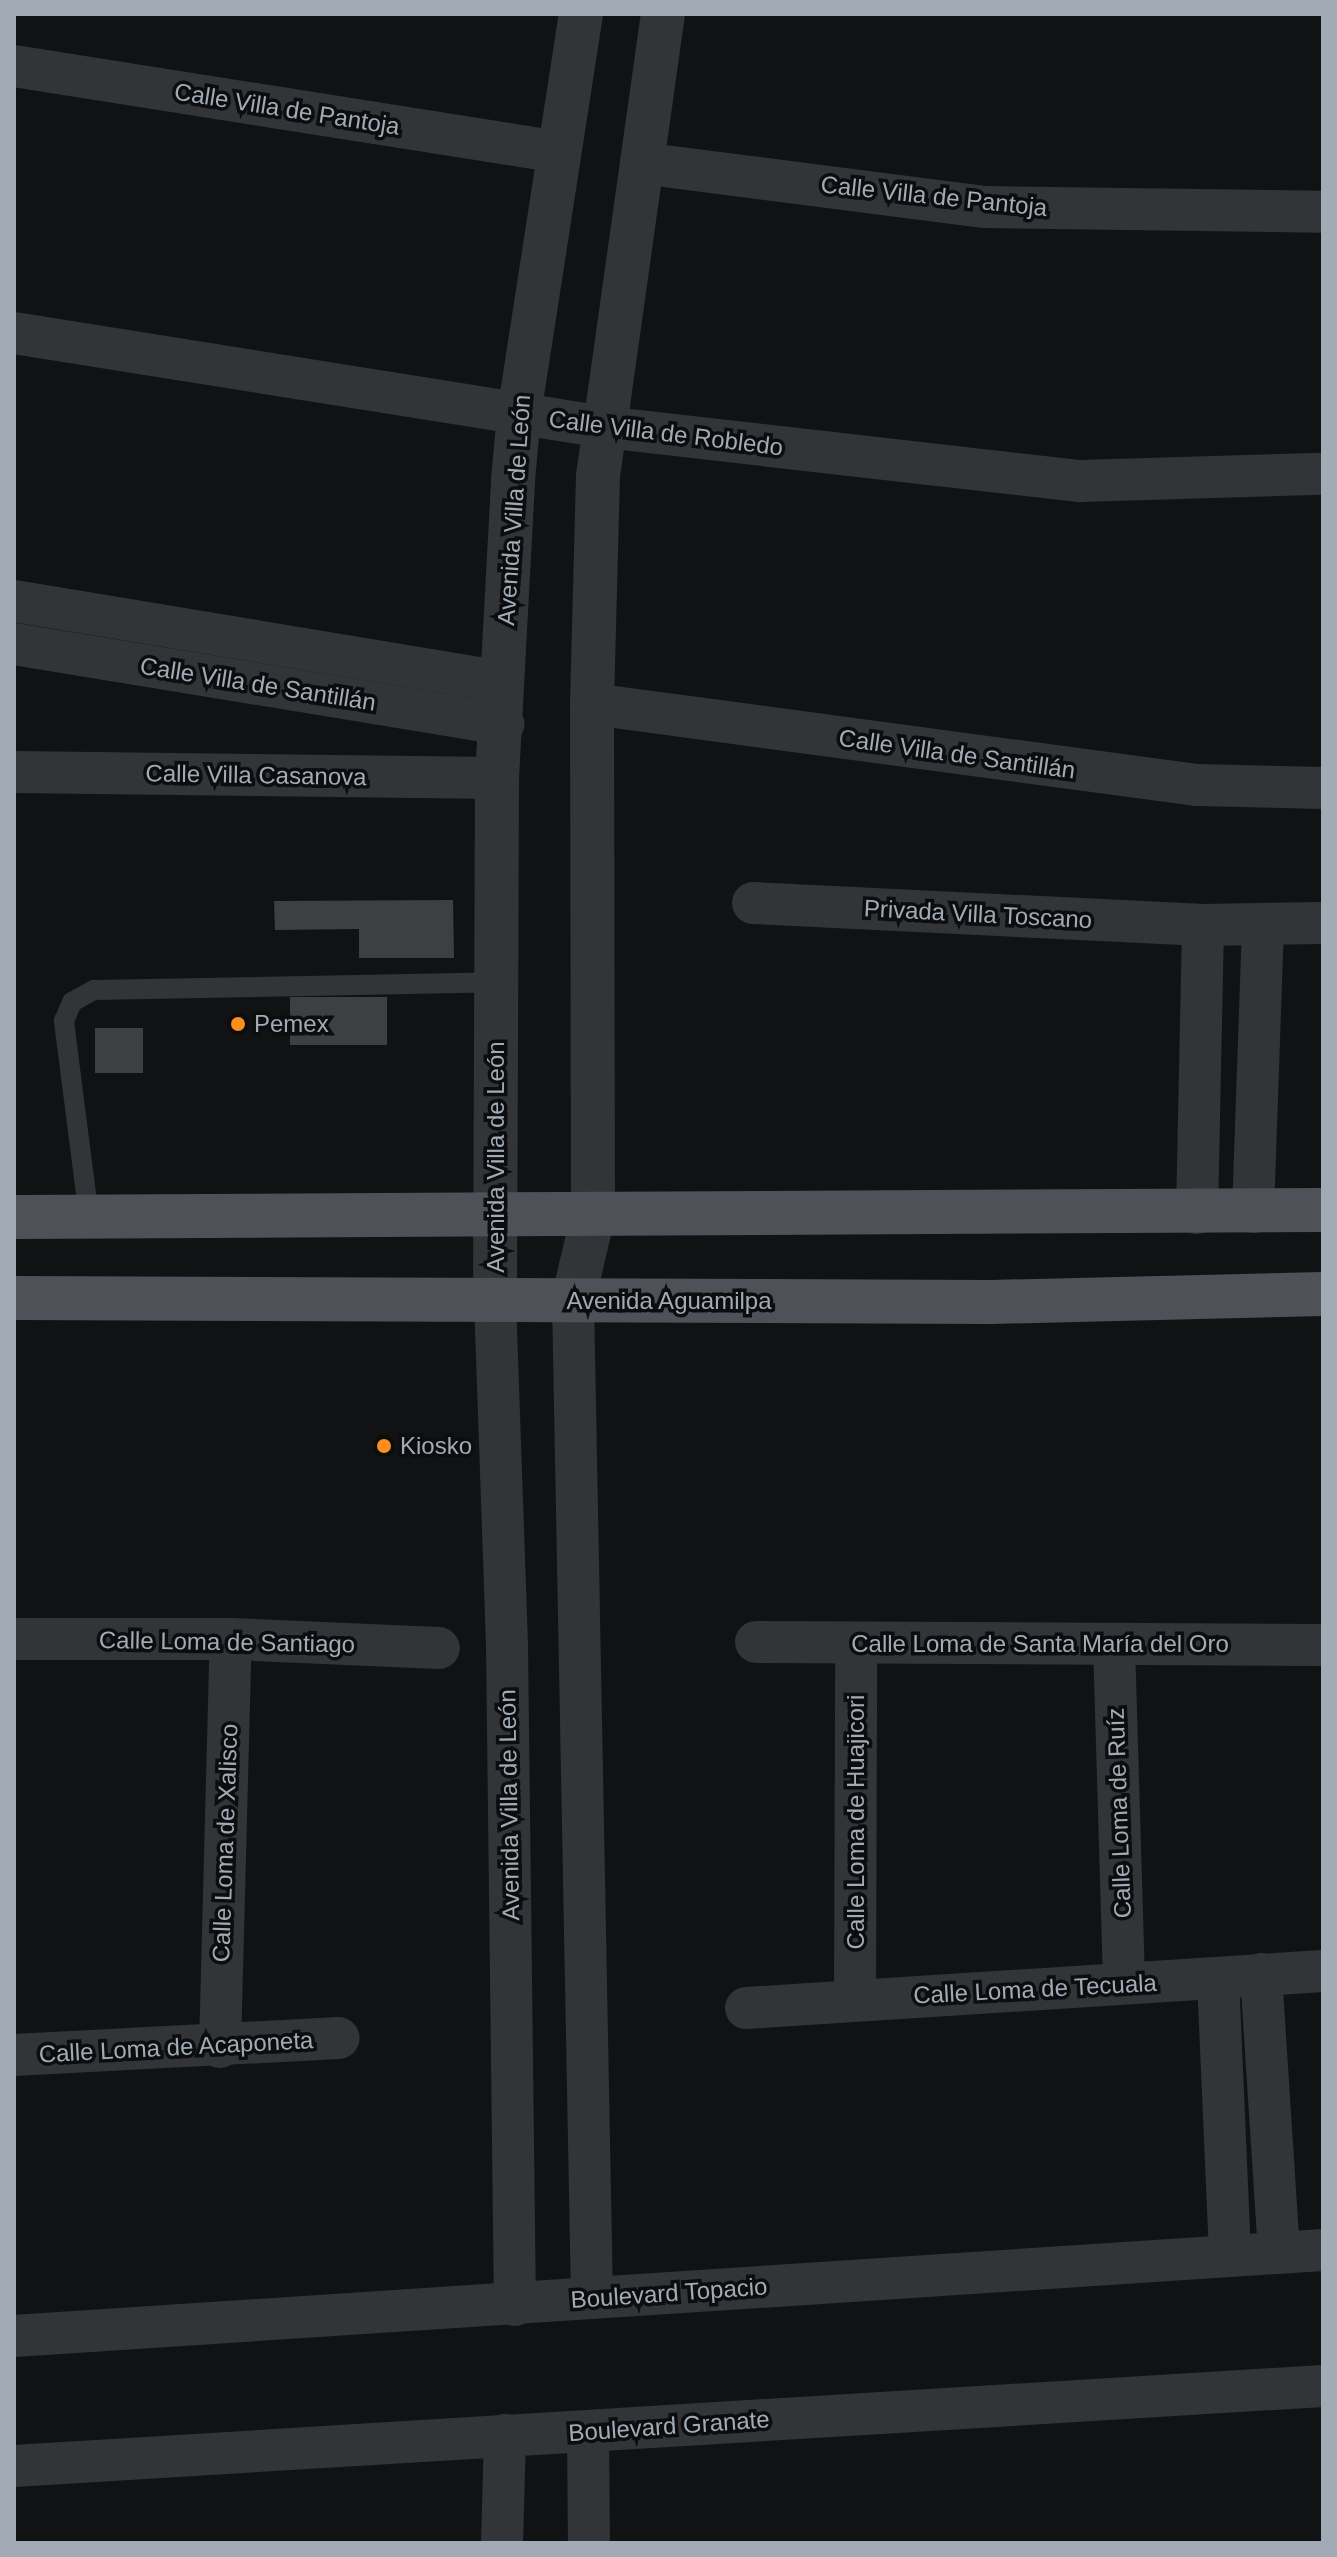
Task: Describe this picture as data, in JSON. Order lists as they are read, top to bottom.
{
  "streets": {
    "main road": ["Avenida Aguamilpa"],
    "street": [
      "Calle Villa de Pantoja",
      "Calle Villa de Robledo",
      "Avenida Villa de León",
      "Calle Villa de Santillán",
      "Calle Villa Casanova",
      "Privada Villa Toscano",
      "Calle Loma de Santiago",
      "Calle Loma de Santa María del Oro",
      "Calle Loma de Ruíz",
      "Calle Loma de Huajicori",
      "Calle Loma de Xalisco",
      "Calle Loma de Tecuala",
      "Calle Loma de Acaponeta",
      "Boulevard Topacio",
      "Boulevard Granate"
    ]
  },
  "crossings": [
    ["Calle Villa de Pantoja", "Avenida Villa de León"],
    ["Calle Villa de Robledo", "Avenida Villa de León"],
    ["Avenida Villa de León", "Calle Villa de Santillán"],
    ["Avenida Villa de León", "Calle Villa Casanova"],
    ["Avenida Villa de León", "Avenida Aguamilpa"],
    ["Avenida Villa de León", "Boulevard Topacio"],
    ["Calle Loma de Santiago", "Calle Loma de Xalisco"],
    ["Calle Loma de Santa María del Oro", "Calle Loma de Ruíz"],
    ["Calle Loma de Santa María del Oro", "Calle Loma de Huajicori"],
    ["Calle Loma de Ruíz", "Calle Loma de Tecuala"],
    ["Calle Loma de Huajicori", "Calle Loma de Tecuala"],
    ["Calle Loma de Xalisco", "Calle Loma de Acaponeta"]
  ],
  "places": ["Pemex", "Kiosko"]
}
